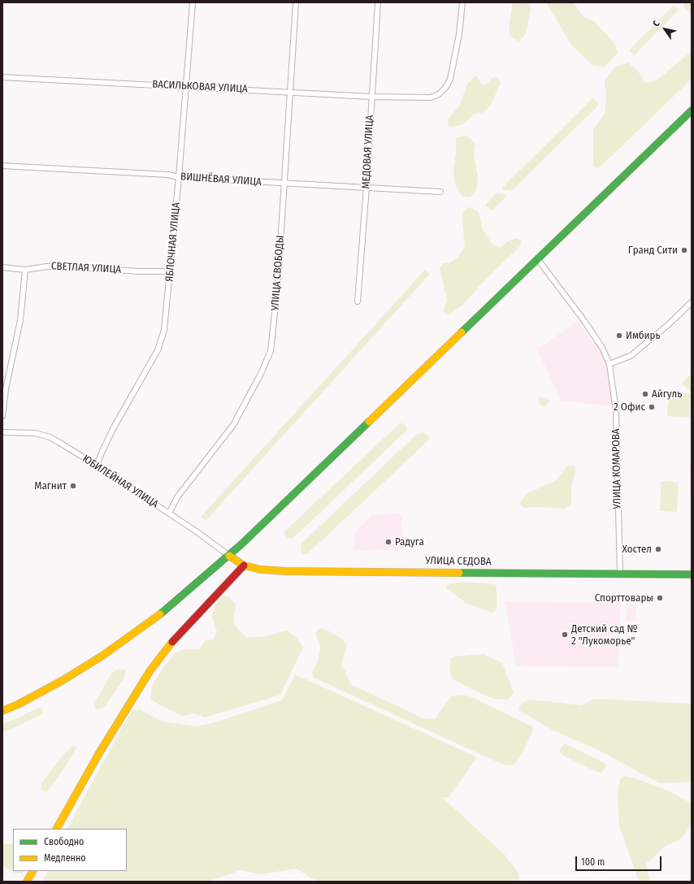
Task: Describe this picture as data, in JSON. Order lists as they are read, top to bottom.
{
  "streets": {
    "main road": ["УЛИЦА СЕДОВА"],
    "street": [
      "ВАСИЛЬКОВАЯ УЛИЦА",
      "МЕДОВАЯ УЛИЦА",
      "ВИШНЁВАЯ УЛИЦА",
      "ЯБЛОЧНАЯ УЛИЦА",
      "СВЕТЛАЯ УЛИЦА",
      "УЛИЦА СВОБОДЫ",
      "УЛИЦА КОМАРОВА",
      "ЮБИЛЕЙНАЯ УЛИЦА"
    ]
  },
  "crossings": [
    ["ВАСИЛЬКОВАЯ УЛИЦА", "МЕДОВАЯ УЛИЦА"],
    ["ВАСИЛЬКОВАЯ УЛИЦА", "ЯБЛОЧНАЯ УЛИЦА"],
    ["ВАСИЛЬКОВАЯ УЛИЦА", "УЛИЦА СВОБОДЫ"],
    ["МЕДОВАЯ УЛИЦА", "ВИШНЁВАЯ УЛИЦА"],
    ["ВИШНЁВАЯ УЛИЦА", "ЯБЛОЧНАЯ УЛИЦА"],
    ["ВИШНЁВАЯ УЛИЦА", "УЛИЦА СВОБОДЫ"],
    ["ЯБЛОЧНАЯ УЛИЦА", "СВЕТЛАЯ УЛИЦА"],
    ["ЯБЛОЧНАЯ УЛИЦА", "ЮБИЛЕЙНАЯ УЛИЦА"],
    ["УЛИЦА СВОБОДЫ", "ЮБИЛЕЙНАЯ УЛИЦА"],
    ["УЛИЦА КОМАРОВА", "УЛИЦА СЕДОВА"],
    ["ЮБИЛЕЙНАЯ УЛИЦА", "УЛИЦА СЕДОВА"]
  ],
  "places": [
    "Гранд Сити",
    "Имбирь",
    "Айгуль",
    "2 Офис",
    "Магнит",
    "Радуга",
    "Хостел",
    "Спорттовары",
    "Детский сад № 2 \"Лукоморье\""
  ],
  "legend": ["Свободно", "Медленно"],
  "scale_bar": "100 m",
  "north": "top left"
}
